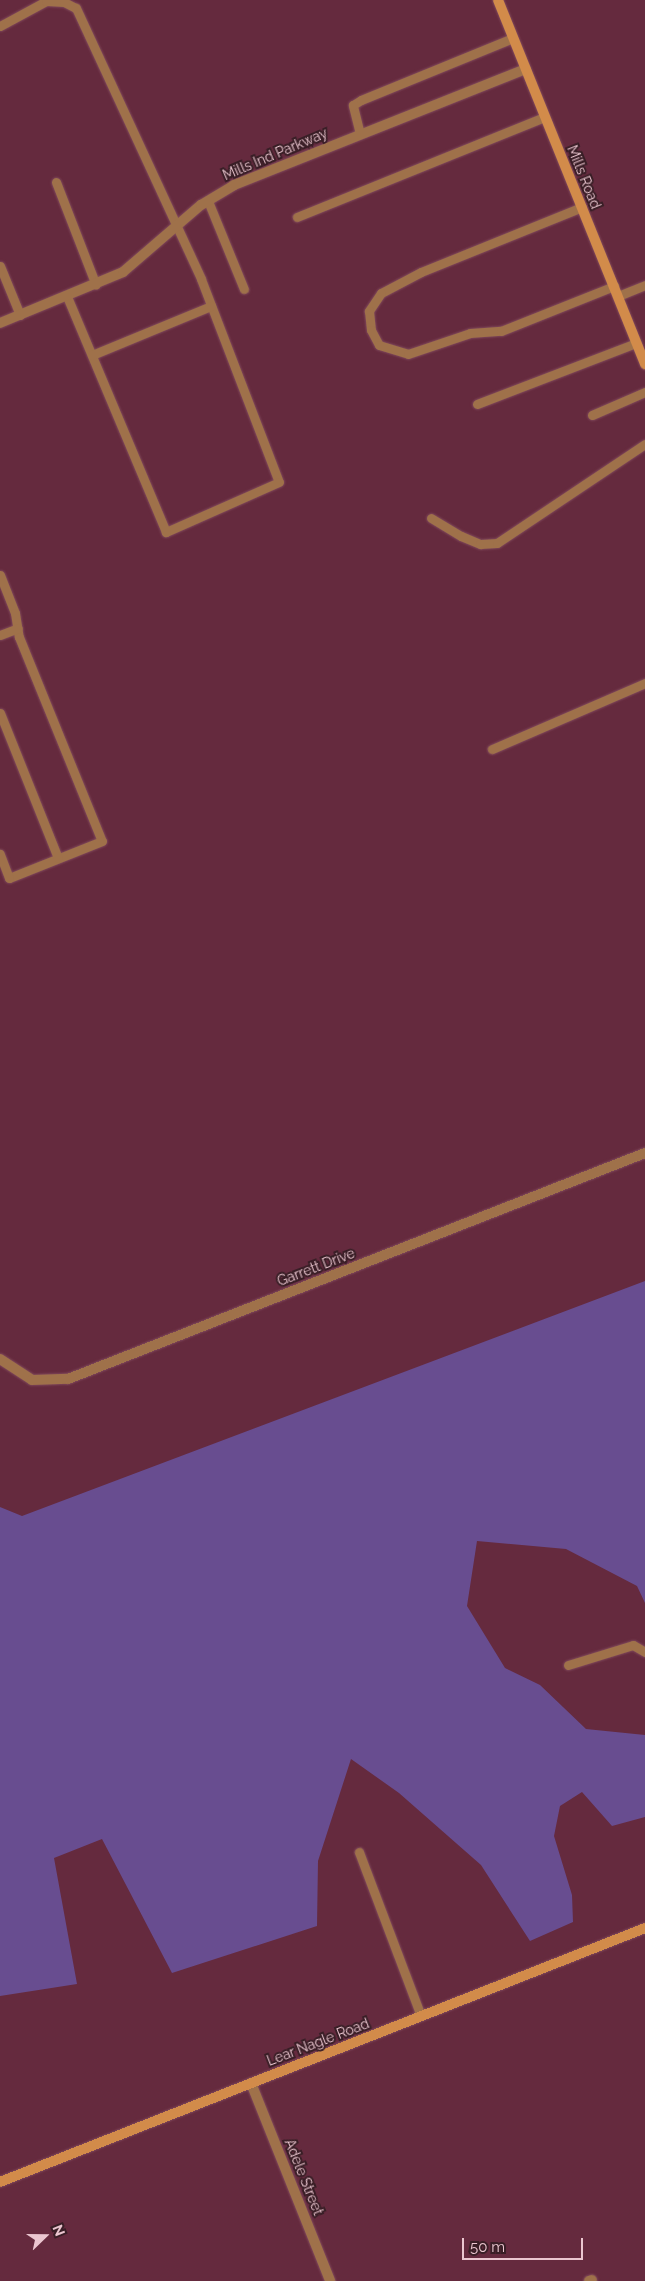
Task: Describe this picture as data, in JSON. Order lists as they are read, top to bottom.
{
  "streets": {
    "street": [
      "Mills Ind Parkway",
      "Mills Road",
      "Garrett Drive",
      "Lear Nagle Road",
      "Adele Street"
    ]
  },
  "crossings": [
    ["Mills Ind Parkway", "Mills Road"],
    ["Lear Nagle Road", "Adele Street"]
  ],
  "scale_bar": "50 m",
  "north": "right"
}
